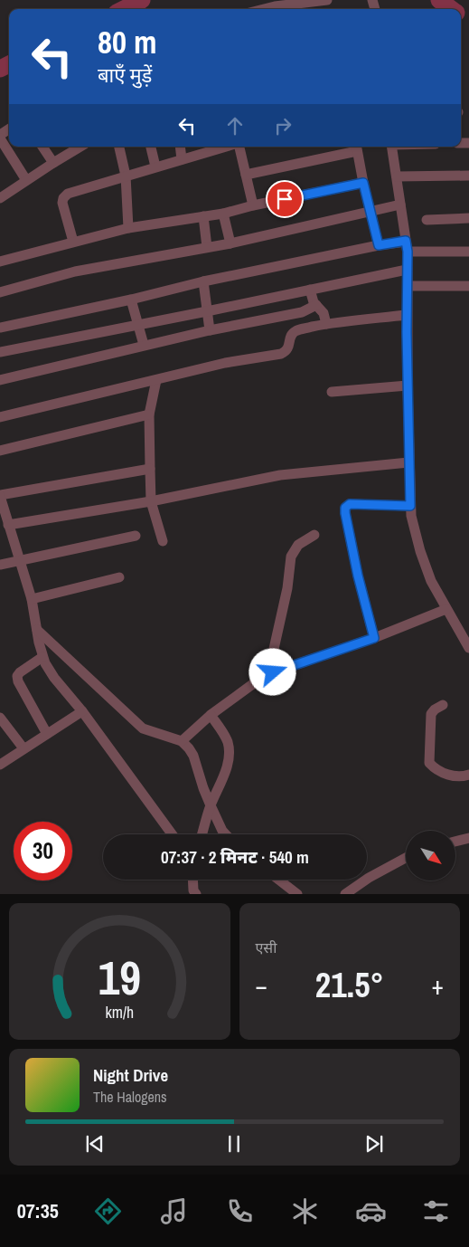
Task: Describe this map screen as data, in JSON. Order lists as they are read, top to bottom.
{
  "north": "bottom right",
  "page": {
    "turn": ["80 m", "बाएँ मुड़ें"],
    "limit": "30",
    "trip": "07:37 · 2 मिनट · 540 m",
    "tile": "एसी",
    "heat": ["−", "21.5°", "+"],
    "song": ["Night Drive", "The Halogens"],
    "tabs": "07:35",
    "gauge": ["19", "km/h"]
  }
}
